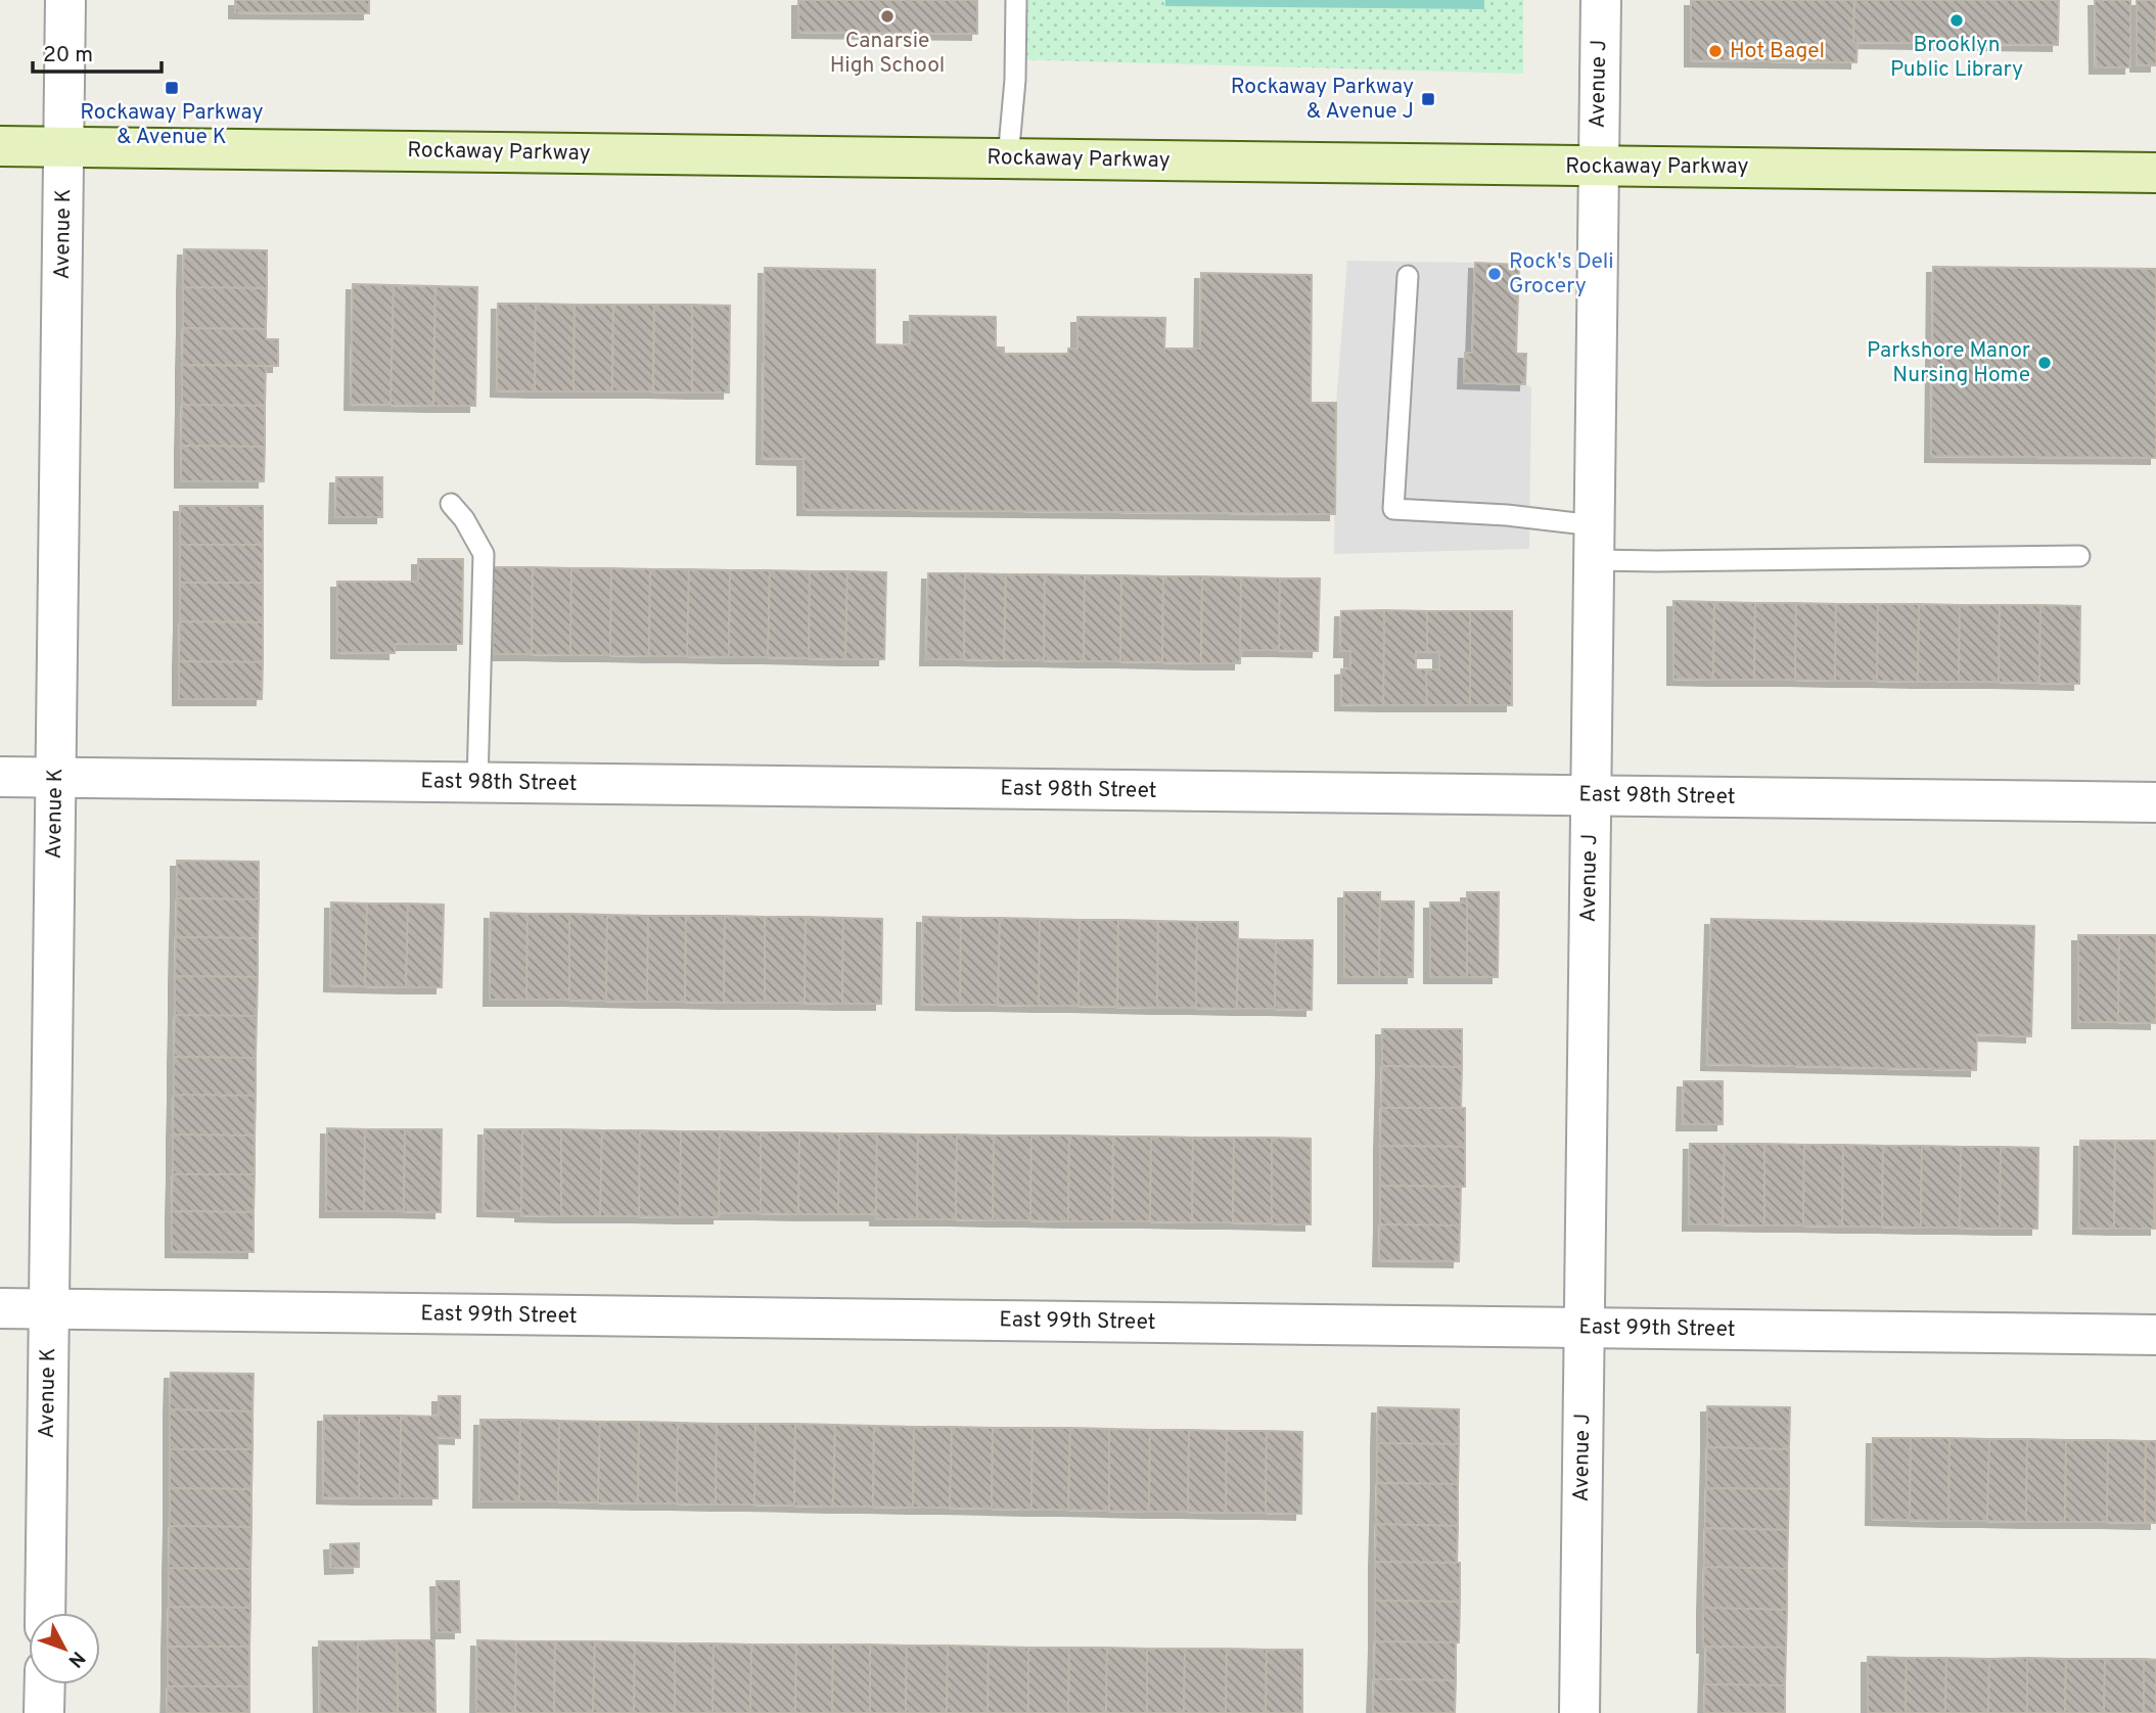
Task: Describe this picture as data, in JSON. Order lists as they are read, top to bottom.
{
  "streets": {
    "main road": ["Rockaway Parkway"],
    "street": [
      "Avenue J",
      "Avenue K",
      "East 98th Street",
      "East 99th Street"
    ]
  },
  "crossings": [
    ["Avenue J", "Rockaway Parkway"],
    ["Avenue J", "East 98th Street"],
    ["Avenue J", "East 99th Street"],
    ["Rockaway Parkway", "Avenue K"],
    ["Avenue K", "East 98th Street"],
    ["Avenue K", "East 99th Street"]
  ],
  "places": {
    "other": [
      "Canarsie High School",
      "Brooklyn Public Library",
      "Hot Bagel",
      "Rock's Deli Grocery",
      "Parkshore Manor Nursing Home"
    ],
    "transit": ["Rockaway Parkway & Avenue K", "Rockaway Parkway & Avenue J"]
  },
  "scale_bar": "20 m",
  "north": "bottom right"
}
